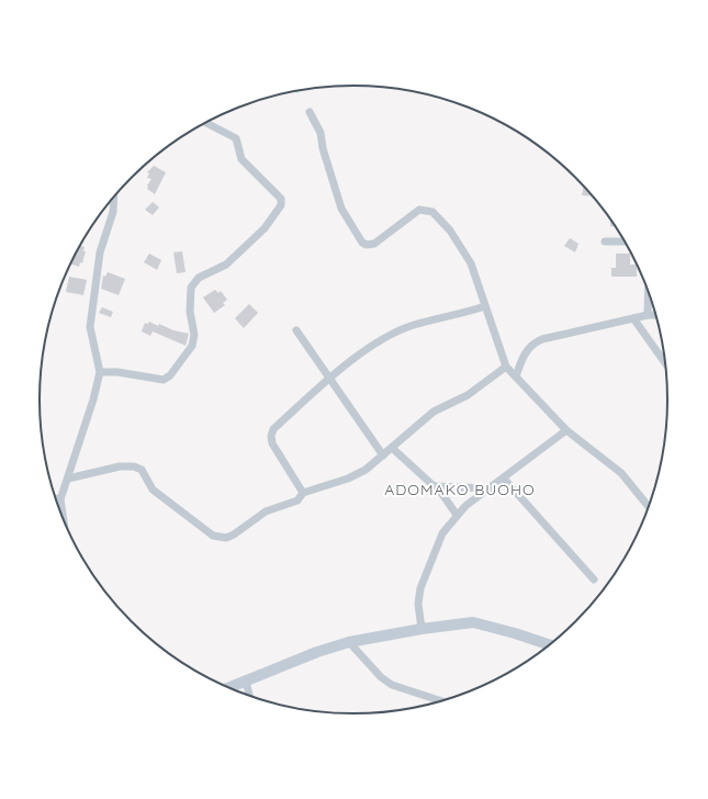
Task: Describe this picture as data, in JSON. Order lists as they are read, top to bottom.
{
  "districts": ["ADOMAKO BUOHO"]
}
